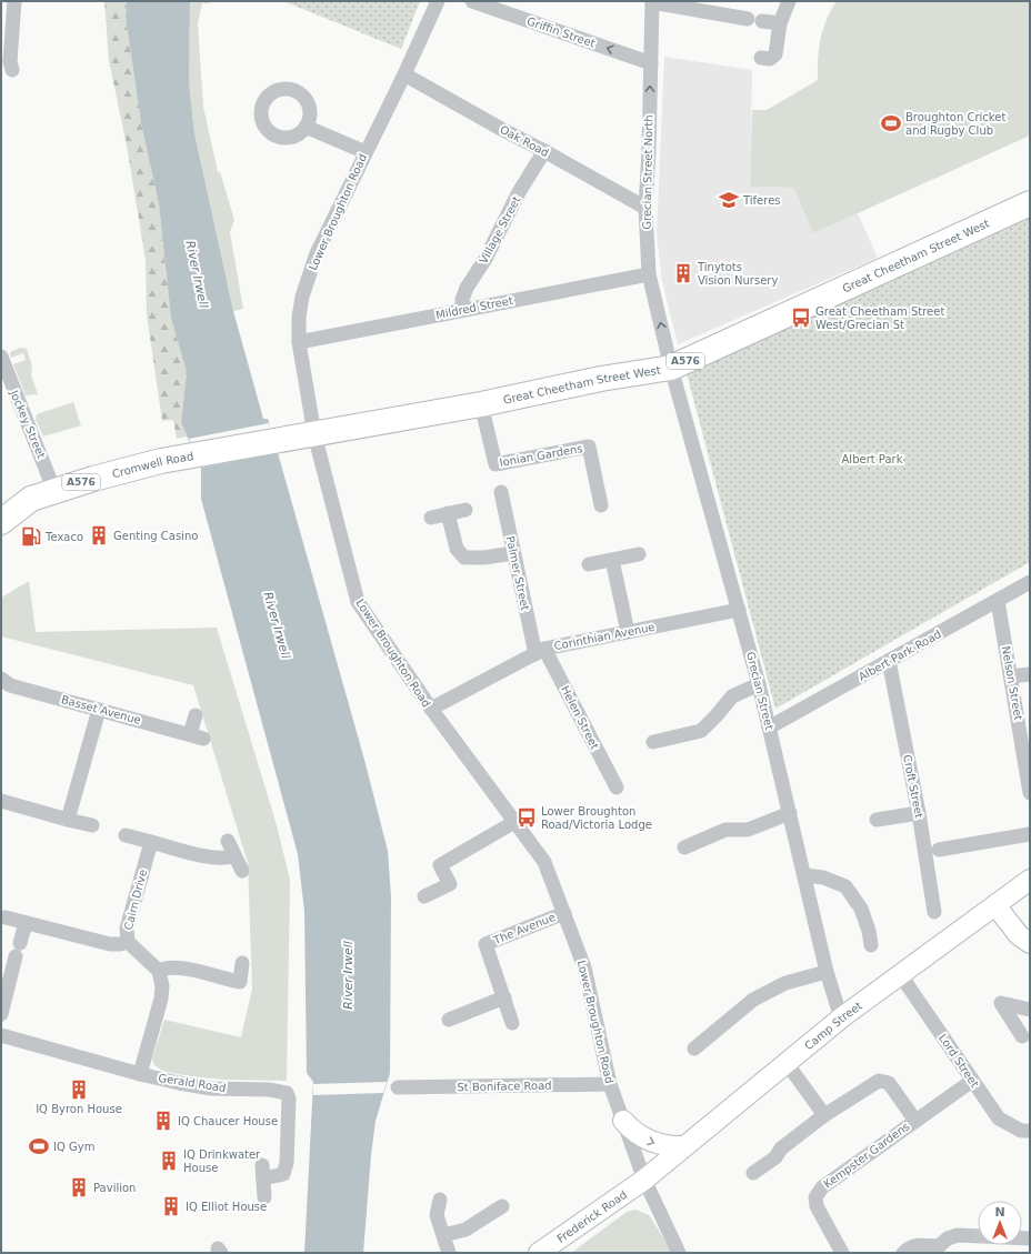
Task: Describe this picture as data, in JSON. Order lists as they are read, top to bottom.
{
  "streets": {
    "highway": ["Great Cheetham Street West", "A576", "Cromwell Road"],
    "main road": ["Camp Street", "Frederick Road"],
    "street": [
      "Griffin Street",
      "Oak Road",
      "Grecian Street North",
      "Lower Broughton Road",
      "Village Street",
      "Mildred Street",
      "Jockey Street",
      "Ionian Gardens",
      "Palmer Street",
      "Corinthian Avenue",
      "Albert Park Road",
      "Nelson Street",
      "Grecian Street",
      "Basset Avenue",
      "Helen Street",
      "Croft Street",
      "Cairn Drive",
      "The Avenue",
      "Lord Street",
      "Gerald Road",
      "St Boniface Road",
      "Kempster Gardens"
    ]
  },
  "crossings": [
    ["Griffin Street", "Grecian Street North"],
    ["Oak Road", "Grecian Street North"],
    ["Oak Road", "Lower Broughton Road"],
    ["Oak Road", "Village Street"],
    ["Grecian Street North", "Great Cheetham Street West"],
    ["Grecian Street North", "Mildred Street"],
    ["Grecian Street North", "Grecian Street"],
    ["Lower Broughton Road", "Great Cheetham Street West"],
    ["Lower Broughton Road", "Mildred Street"],
    ["Lower Broughton Road", "Cromwell Road"],
    ["Lower Broughton Road", "Corinthian Avenue"],
    ["Lower Broughton Road", "The Avenue"],
    ["Lower Broughton Road", "Camp Street"],
    ["Lower Broughton Road", "St Boniface Road"],
    ["Lower Broughton Road", "Frederick Road"],
    ["Village Street", "Mildred Street"],
    ["Great Cheetham Street West", "Ionian Gardens"],
    ["Great Cheetham Street West", "Cromwell Road"],
    ["Great Cheetham Street West", "Grecian Street"],
    ["Jockey Street", "Cromwell Road"],
    ["Palmer Street", "Corinthian Avenue"],
    ["Palmer Street", "Helen Street"],
    ["Corinthian Avenue", "Grecian Street"],
    ["Corinthian Avenue", "Helen Street"],
    ["Albert Park Road", "Nelson Street"],
    ["Albert Park Road", "Grecian Street"],
    ["Albert Park Road", "Croft Street"],
    ["Grecian Street", "Camp Street"],
    ["Camp Street", "Lord Street"],
    ["Camp Street", "Frederick Road"],
    ["Lord Street", "Kempster Gardens"]
  ],
  "one_way": ["Griffin Street", "Grecian Street North"],
  "water": ["River Irwell"],
  "parks": ["Albert Park"],
  "places": {
    "sports": ["Broughton Cricket and Rugby Club", "IQ Gym"],
    "school or university": ["Tiferes"],
    "building": [
      "Tinytots Vision Nursery",
      "Genting Casino",
      "IQ Byron House",
      "IQ Chaucer House",
      "IQ Drinkwater House",
      "Pavilion",
      "IQ Elliot House"
    ],
    "bus stop": ["Great Cheetham Street West/Grecian St", "Lower Broughton Road/Victoria Lodge"],
    "fuel station": ["Texaco"]
  },
  "north": "top"
}
